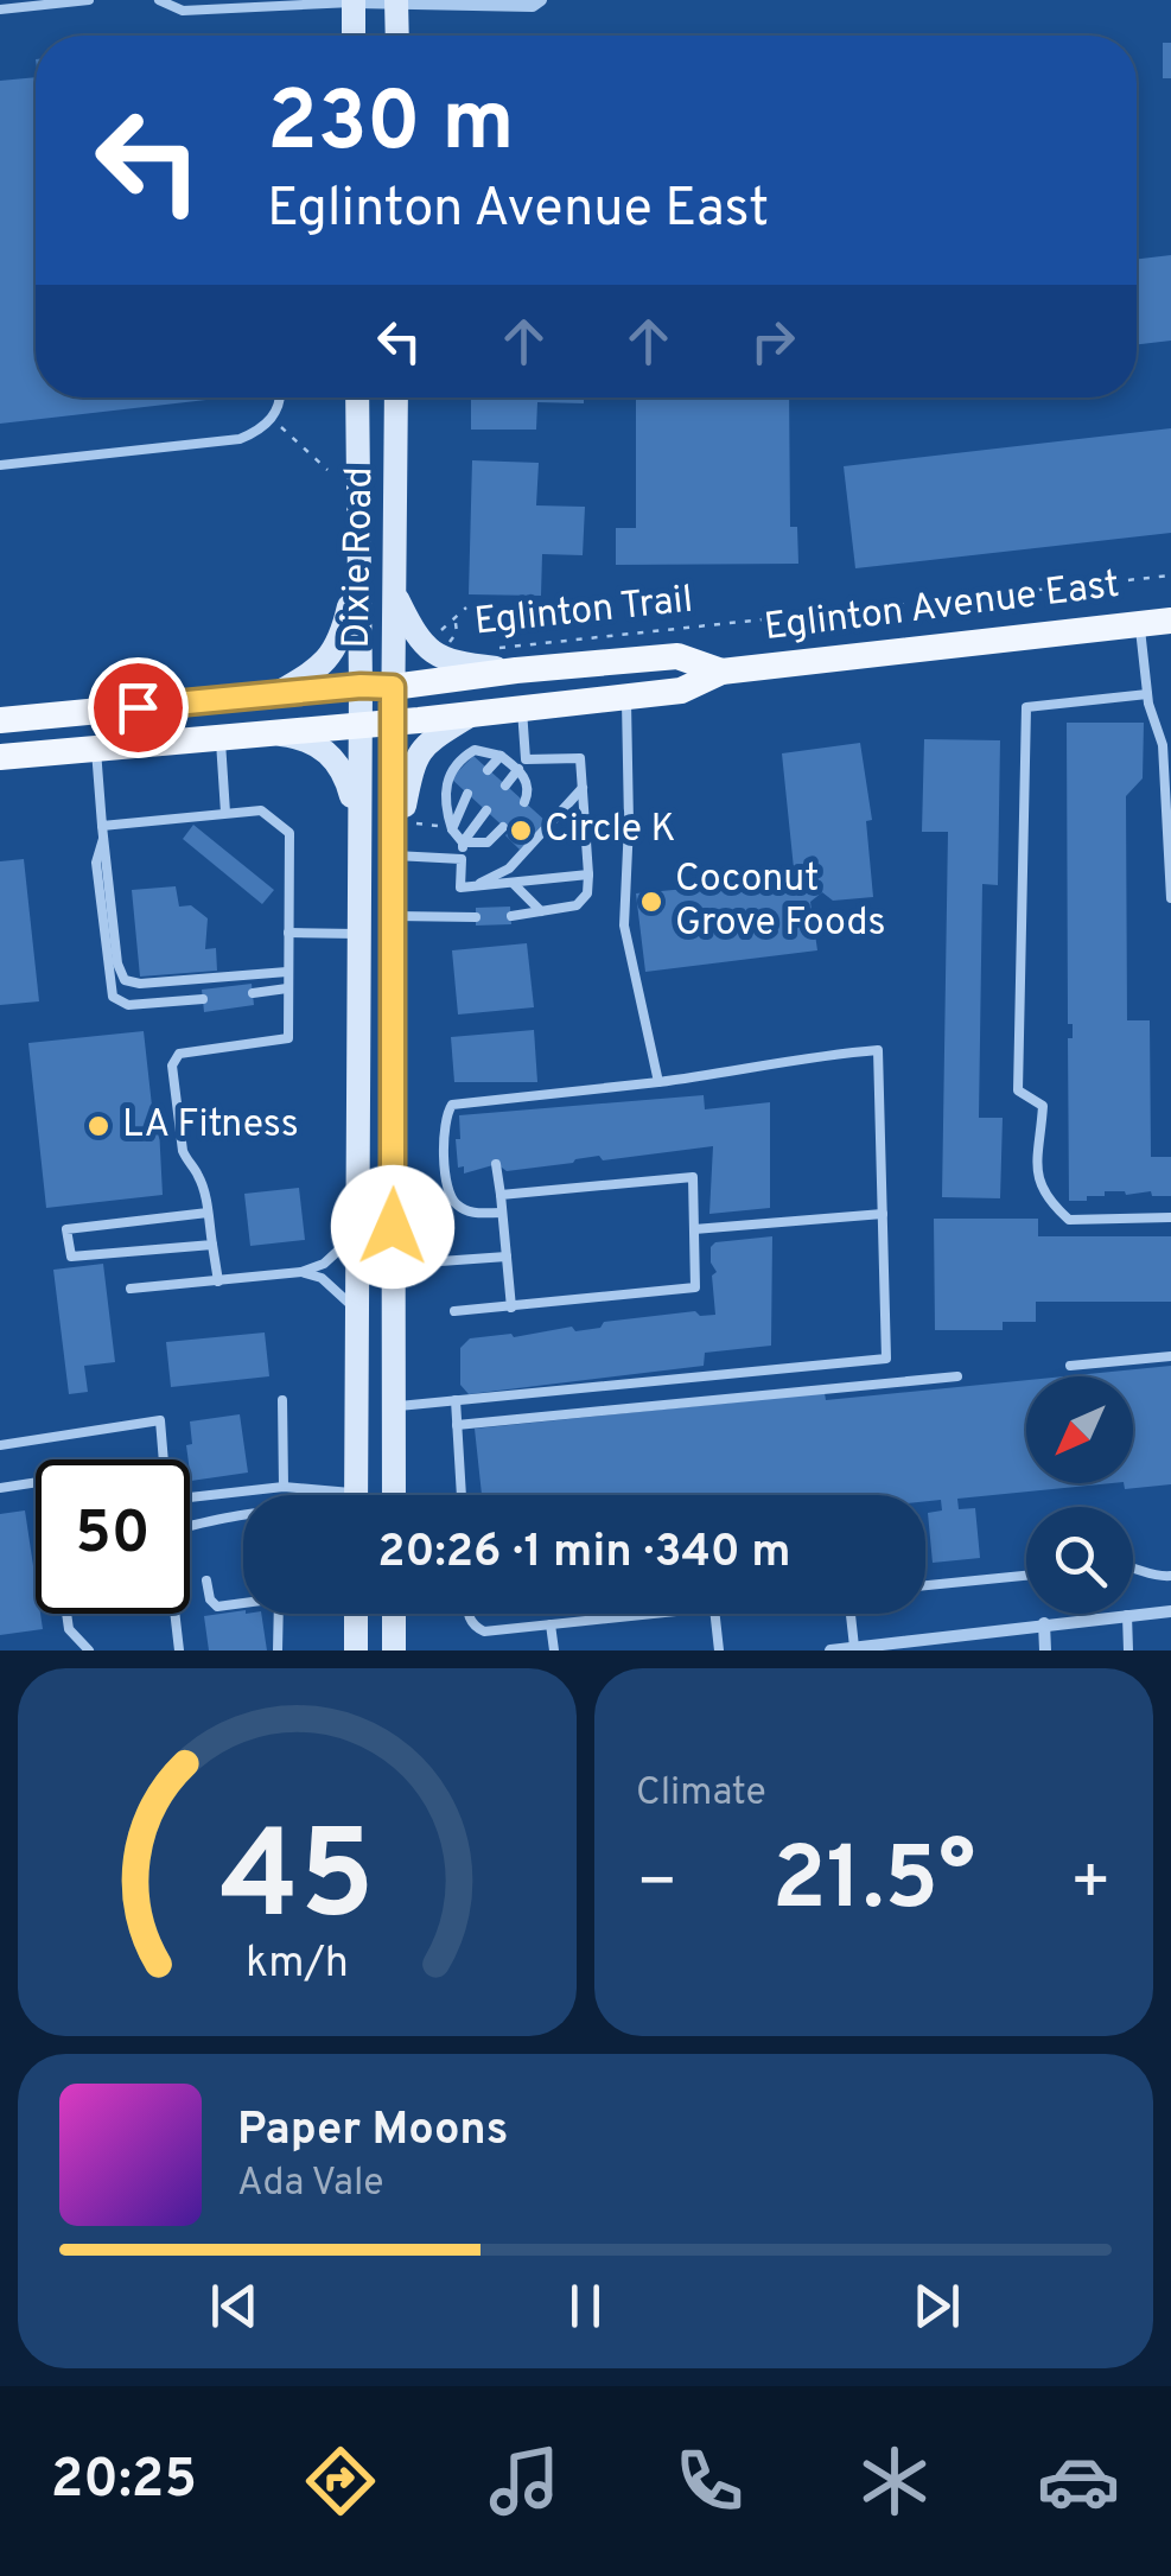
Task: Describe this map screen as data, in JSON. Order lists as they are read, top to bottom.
{
  "streets": {
    "main road": ["Dixie Road", "Eglinton Avenue East"],
    "path": ["Eglinton Trail"]
  },
  "crossings": [
    ["Dixie Road", "Eglinton Avenue East"],
    ["Eglinton Avenue East", "Eglinton Trail"]
  ],
  "places": ["Circle K", "Coconut Grove Foods", "LA Fitness"],
  "north": "bottom left",
  "page": {
    "turn": ["230 m", "Eglinton Avenue East"],
    "limit": "50",
    "trip": "20:26 · 1 min · 340 m",
    "tile": "Climate",
    "heat": ["−", "21.5°", "+"],
    "song": ["Paper Moons", "Ada Vale"],
    "tabs": "20:25",
    "gauge": ["45", "km/h"]
  }
}
